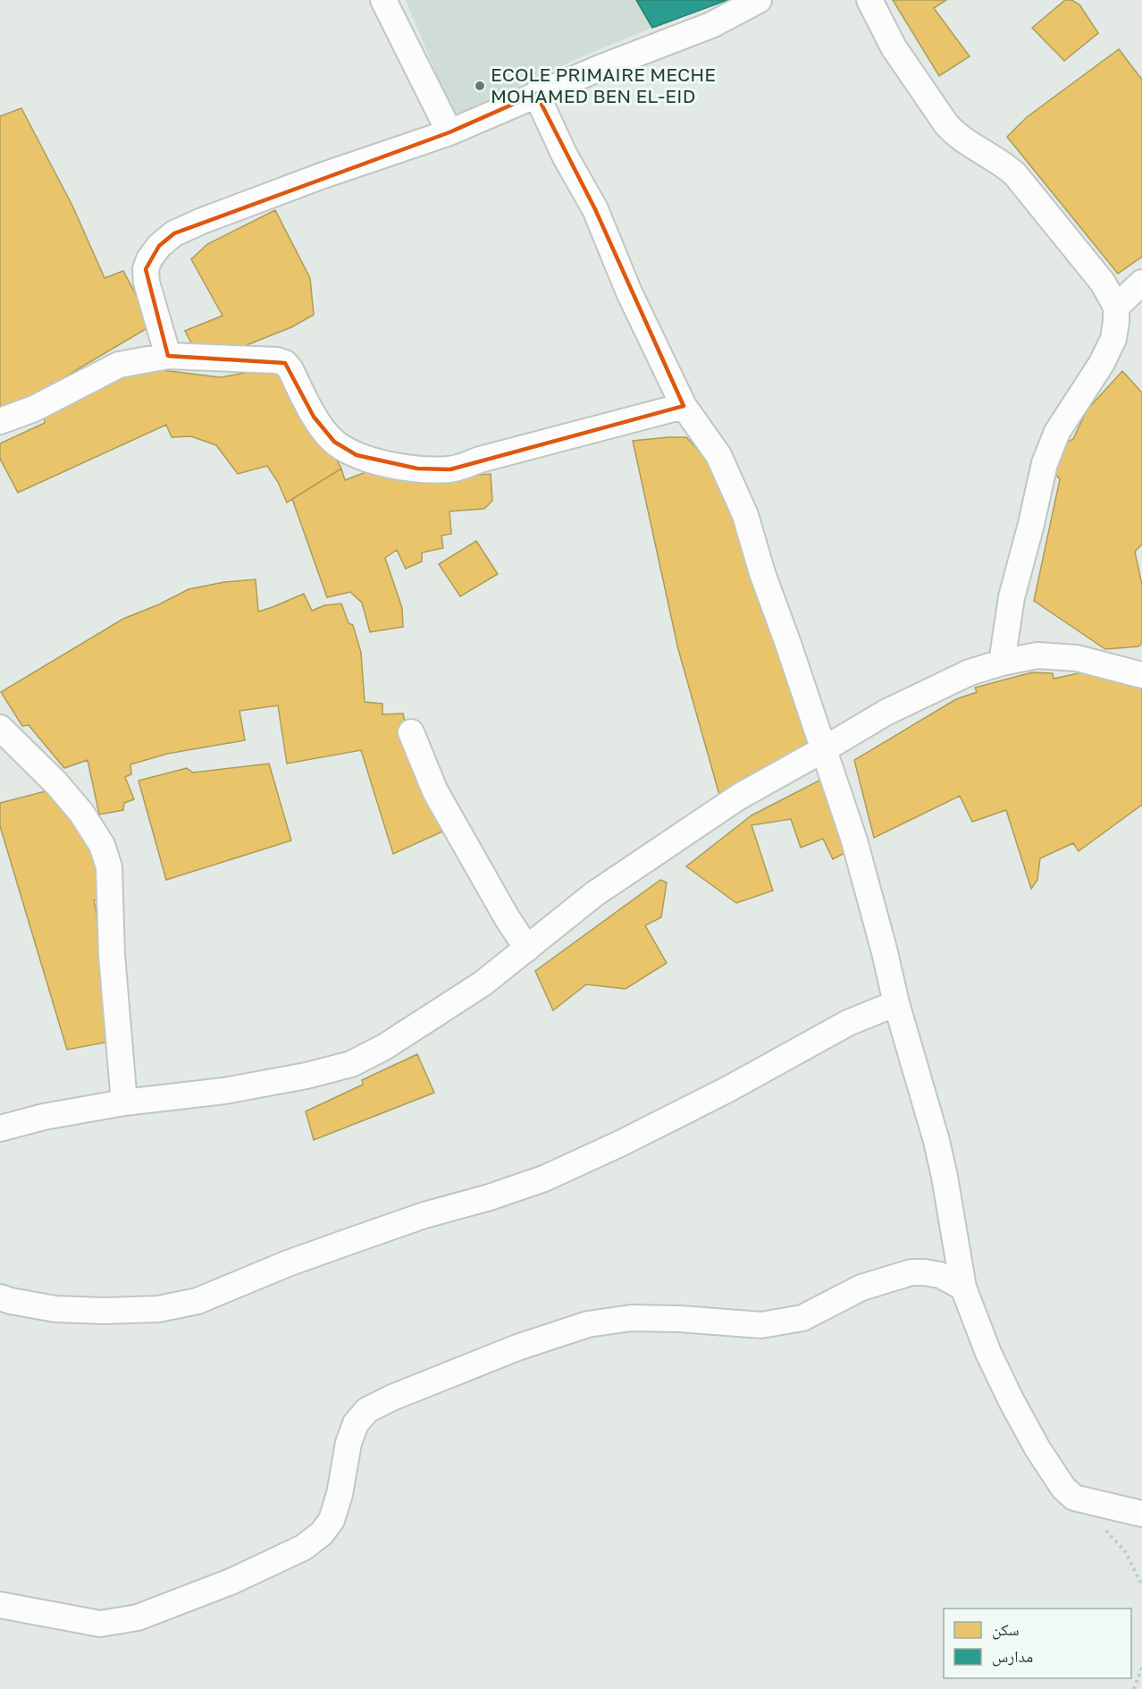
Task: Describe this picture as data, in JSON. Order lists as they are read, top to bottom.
{
  "places": ["ECOLE PRIMAIRE MECHE MOHAMED BEN EL-EID"],
  "legend": ["سكن", "مدارس"]
}
